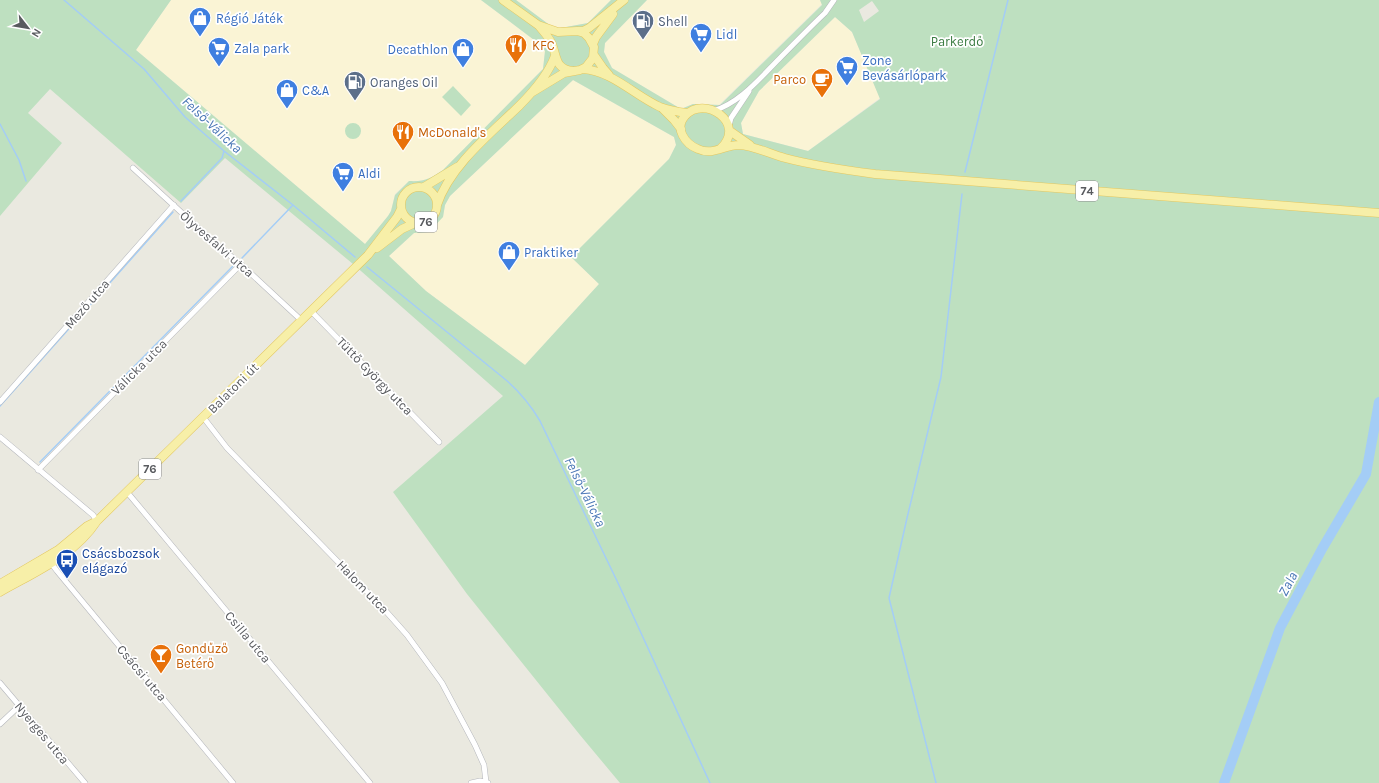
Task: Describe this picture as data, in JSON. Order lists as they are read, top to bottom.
{
  "streets": {
    "main road": ["74", "76", "Balatoni út"],
    "street": [
      "Ölyvesfalvi utca",
      "Mező utca",
      "Válicka utca",
      "Tüttő György utca",
      "Halom utca",
      "Csilla utca",
      "Csácsi utca",
      "Nyerges utca"
    ]
  },
  "crossings": [
    ["74", "76"],
    ["76", "Balatoni út"],
    ["Ölyvesfalvi utca", "Mező utca"],
    ["Ölyvesfalvi utca", "Válicka utca"],
    ["Ölyvesfalvi utca", "Balatoni út"],
    ["Tüttő György utca", "Balatoni út"],
    ["Balatoni út", "Halom utca"],
    ["Balatoni út", "Csilla utca"],
    ["Balatoni út", "Csácsi utca"]
  ],
  "water": ["Felső-Válicka", "Zala"],
  "parks": ["Parkerdő"],
  "places": {
    "shop": [
      "Régió Játék",
      "Decathlon",
      "C&A",
      "Praktiker"
    ],
    "fuel station": ["Shell", "Oranges Oil"],
    "supermarket": [
      "Lidl",
      "Zala park",
      "Zone Bevásárlópark",
      "Aldi"
    ],
    "restaurant": ["KFC", "McDonald's"],
    "cafe": ["Parco"],
    "bus stop": ["Csácsbozsok elágazó"],
    "bar": ["Gondűző Betérő"]
  },
  "north": "bottom right"
}
